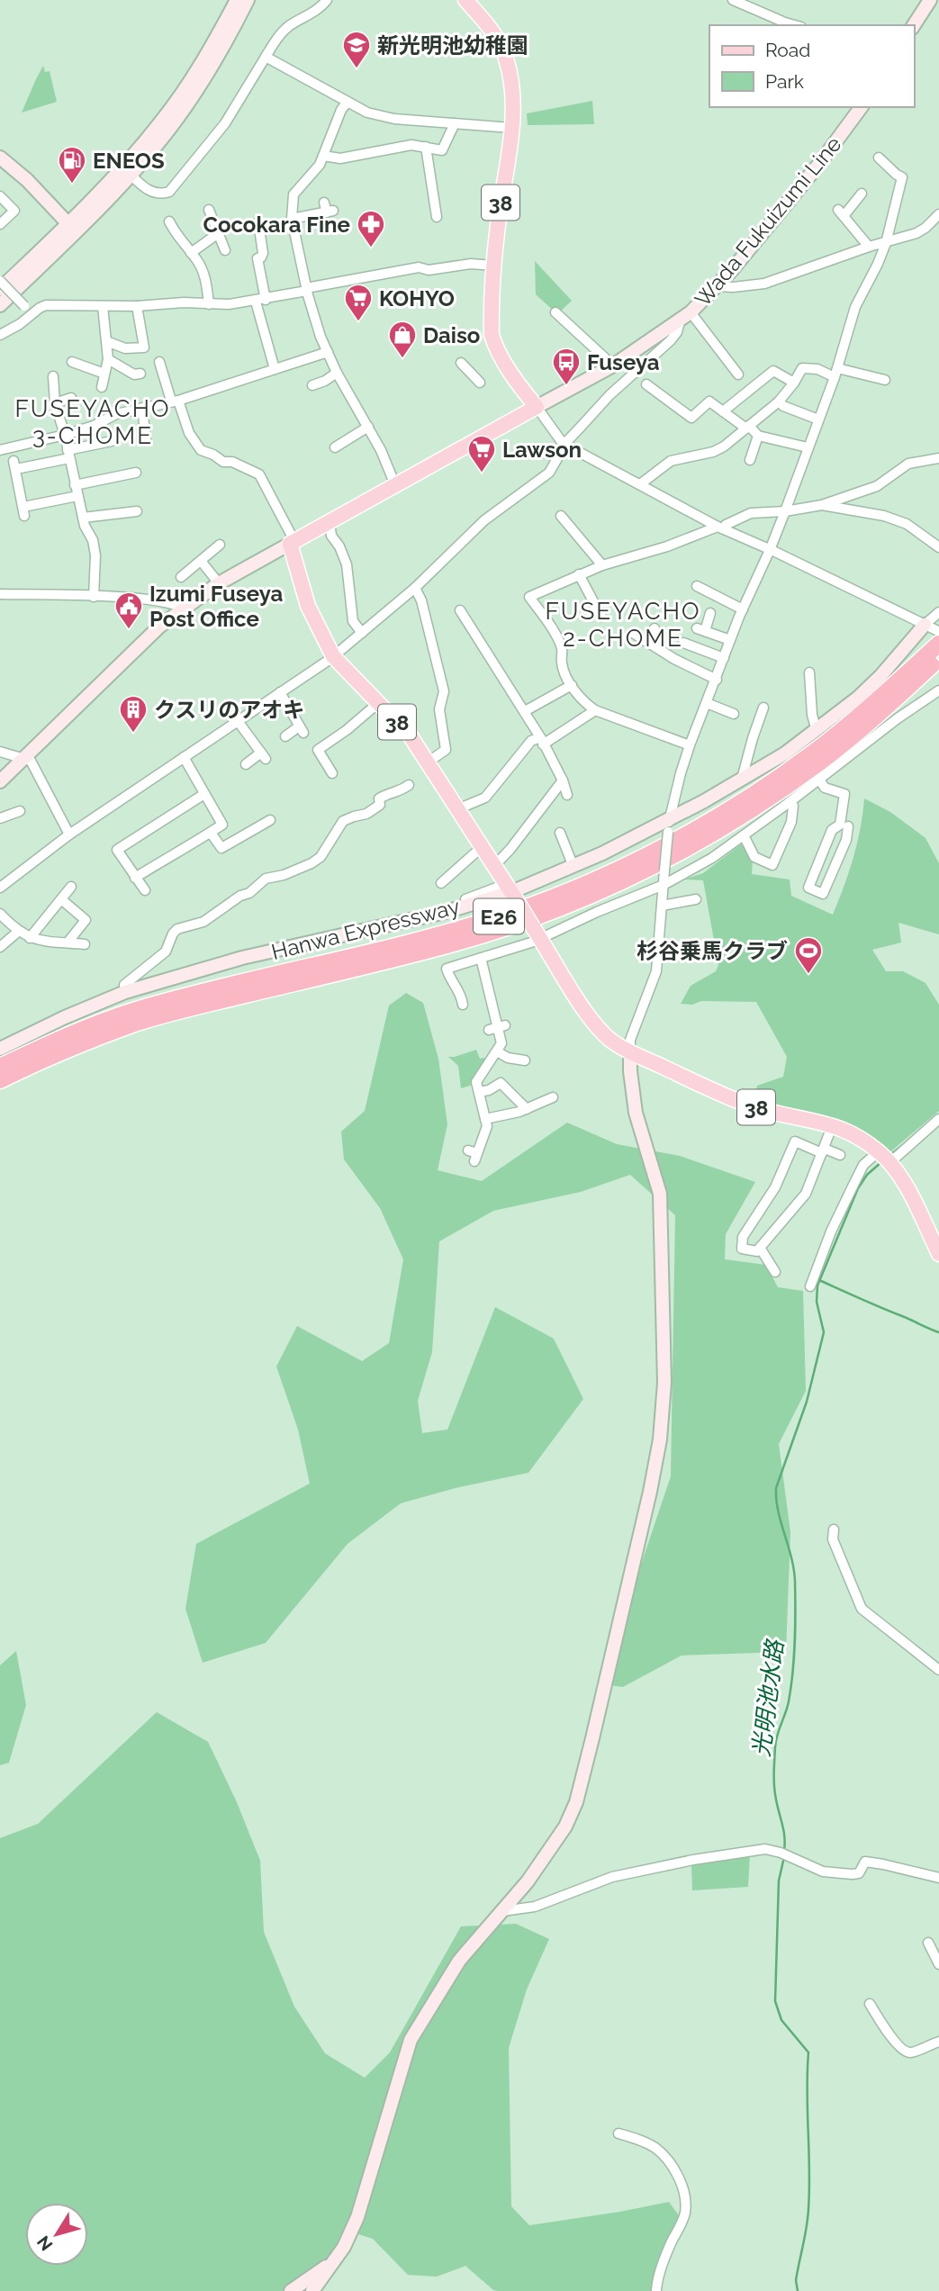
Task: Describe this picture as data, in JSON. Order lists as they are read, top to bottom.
{
  "streets": {
    "highway": ["E26", "Hanwa Expressway"],
    "main road": ["38"],
    "street": ["Wada Fukuizumi Line"]
  },
  "crossings": [
    ["38", "Wada Fukuizumi Line"]
  ],
  "districts": ["FUSEYACHO 3-CHOME", "FUSEYACHO 2-CHOME"],
  "water": ["光明池水路"],
  "places": {
    "school or university": ["新光明池幼稚園"],
    "fuel station": ["ENEOS"],
    "pharmacy": ["Cocokara Fine"],
    "supermarket": ["KOHYO", "Lawson"],
    "shop": ["Daiso"],
    "bus stop": ["Fuseya"],
    "public building": ["Izumi Fuseya Post Office"],
    "building": ["クスリのアオキ"],
    "sports": ["杉谷乗馬クラブ"]
  },
  "legend": ["Road", "Park"],
  "north": "bottom left"
}
